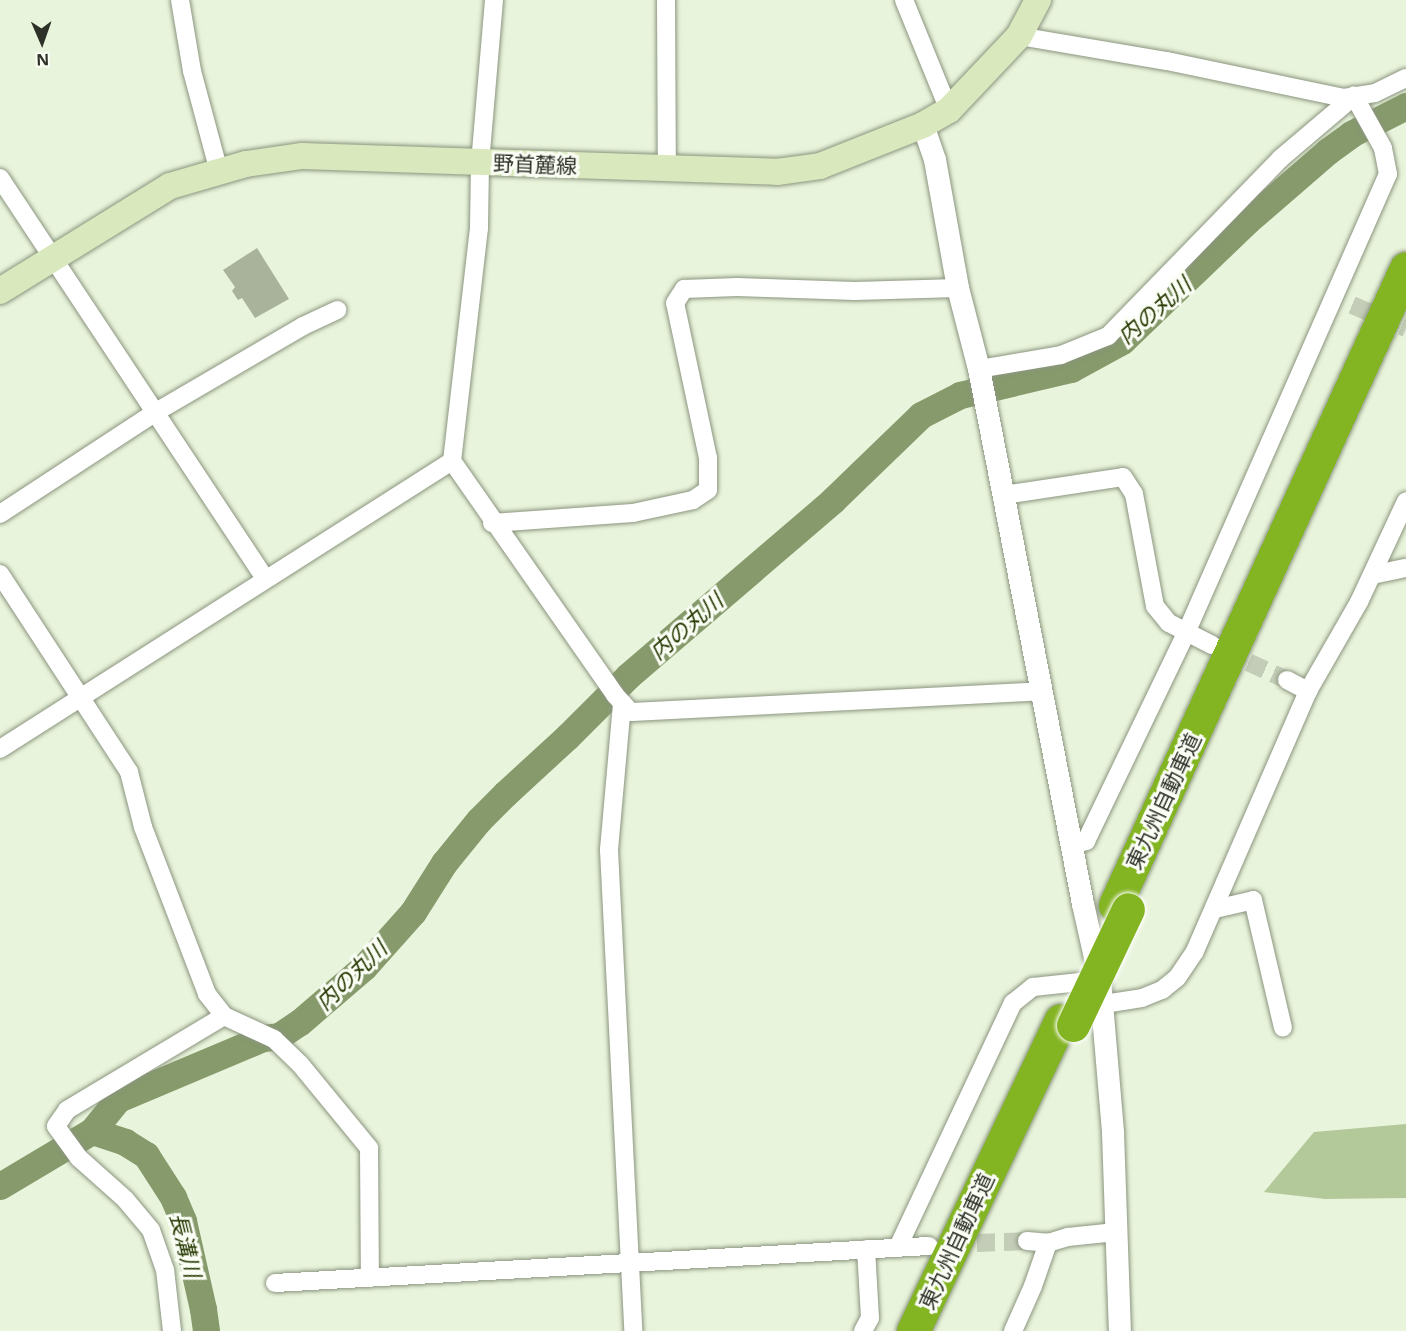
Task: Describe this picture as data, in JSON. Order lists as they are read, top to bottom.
{
  "streets": {
    "highway": ["東九州自動車道"],
    "main road": ["野首麓線"]
  },
  "water": ["内の丸川", "長溝川"],
  "north": "bottom"
}
